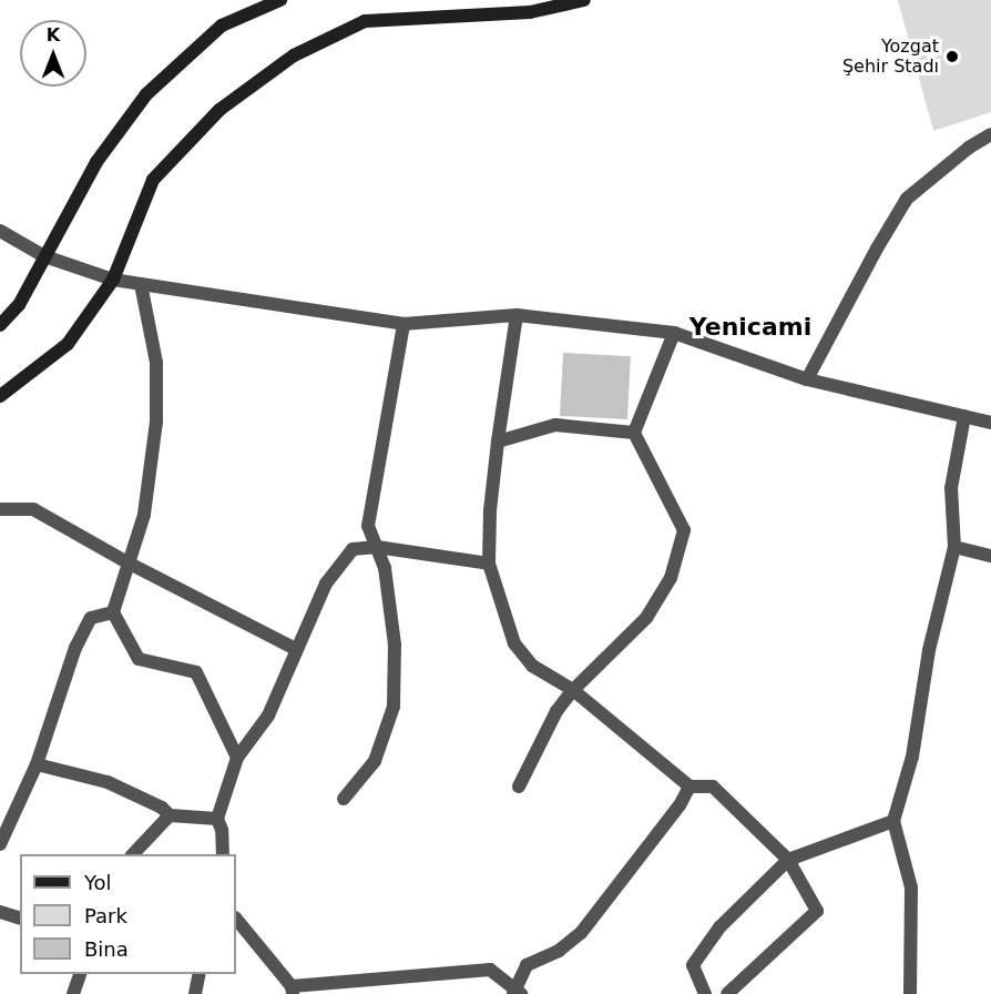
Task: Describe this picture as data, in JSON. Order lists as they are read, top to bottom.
{
  "districts": ["Yenicami"],
  "places": ["Yozgat Şehir Stadı"],
  "legend": ["Yol", "Park", "Bina"],
  "north": "top"
}
